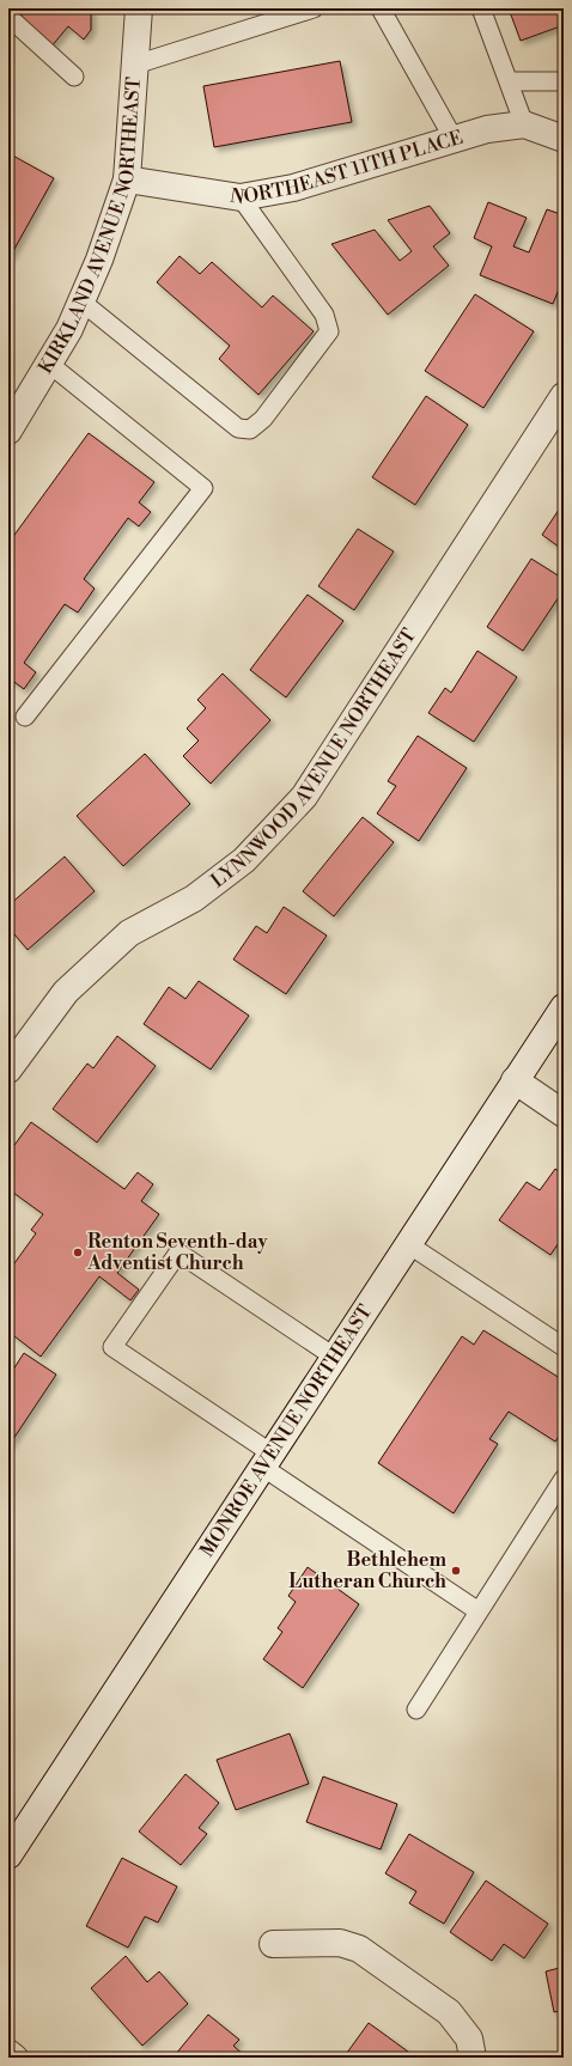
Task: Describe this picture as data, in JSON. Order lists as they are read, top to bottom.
{
  "streets": {
    "street": [
      "NORTHEAST 11TH PLACE",
      "KIRKLAND AVENUE NORTHEAST",
      "LYNNWOOD AVENUE NORTHEAST",
      "MONROE AVENUE NORTHEAST"
    ]
  },
  "crossings": [
    ["NORTHEAST 11TH PLACE", "KIRKLAND AVENUE NORTHEAST"]
  ],
  "places": ["Renton Seventh-day Adventist Church", "Bethlehem Lutheran Church"]
}
